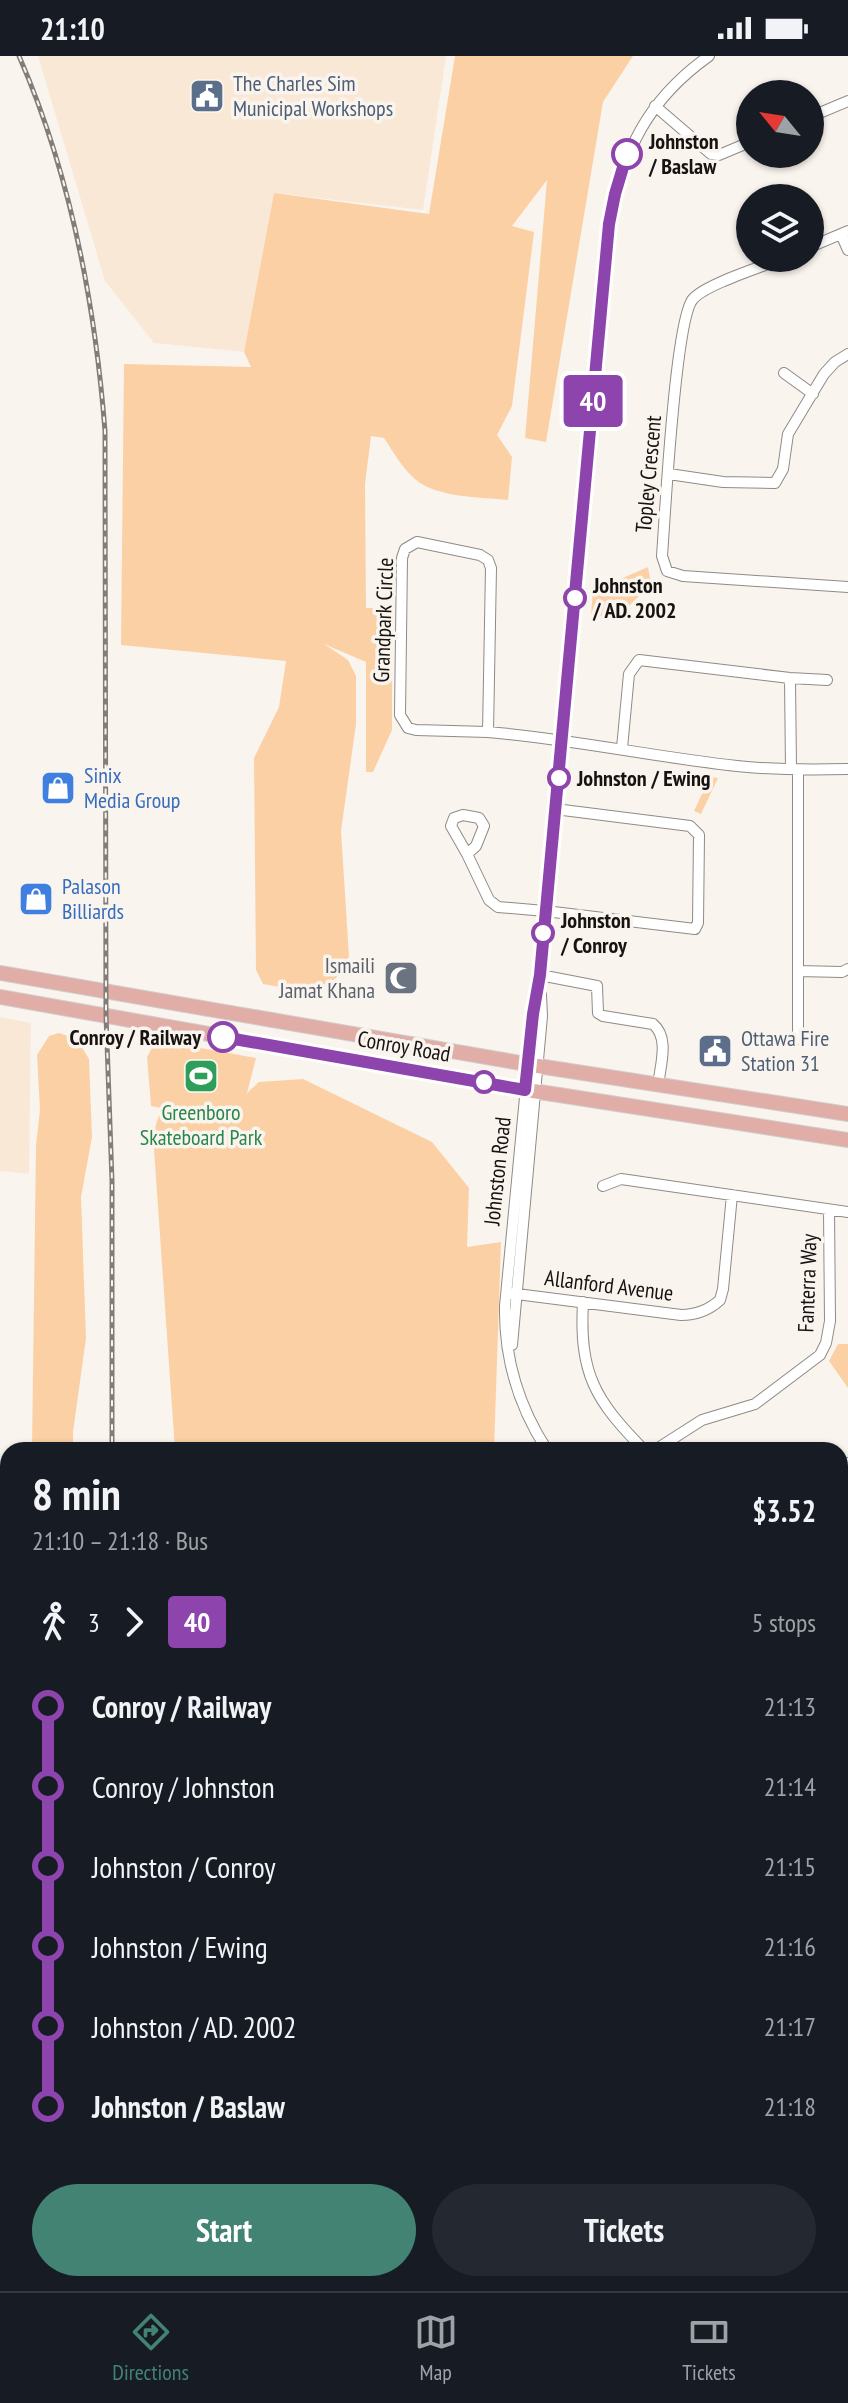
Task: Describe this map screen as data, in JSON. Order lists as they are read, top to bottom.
{
  "streets": {
    "main road": ["Conroy Road"],
    "street": [
      "Topley Crescent",
      "Grandpark Circle",
      "Johnston Road",
      "Fanterra Way",
      "Allanford Avenue"
    ]
  },
  "crossings": [
    ["Grandpark Circle", "Johnston Road"],
    ["Conroy Road", "Johnston Road"],
    ["Johnston Road", "Allanford Avenue"]
  ],
  "places": {
    "public building": ["The Charles Sim Municipal Workshops", "Ottawa Fire Station 31"],
    "other": [
      "Johnston / Baslaw",
      "Johnston / AD. 2002",
      "Johnston / Ewing",
      "Johnston / Conroy",
      "Conroy / Railway"
    ],
    "shop": ["Sinix Media Group", "Palason Billiards"],
    "mosque": ["Ismaili Jamat Khana"],
    "sports": ["Greenboro Skateboard Park"]
  },
  "lines": ["bus line 40"],
  "north": "top left",
  "page": {
    "status": "21:10",
    "on_map": "40",
    "heading": ["8 min", "21:10 – 21:18 · Bus", "$3.52"],
    "legs": ["3", "40", "5 stops"],
    "list": [
      {
        "name": "Conroy / Railway",
        "value": "21:13"
      },
      {
        "name": "Conroy / Johnston",
        "value": "21:14"
      },
      {
        "name": "Johnston / Conroy",
        "value": "21:15"
      },
      {
        "name": "Johnston / Ewing",
        "value": "21:16"
      },
      {
        "name": "Johnston / AD. 2002",
        "value": "21:17"
      },
      {
        "name": "Johnston / Baslaw",
        "value": "21:18"
      }
    ],
    "buttons": ["Start", "Tickets"],
    "tabs": ["Directions", "Map", "Tickets"]
  }
}
